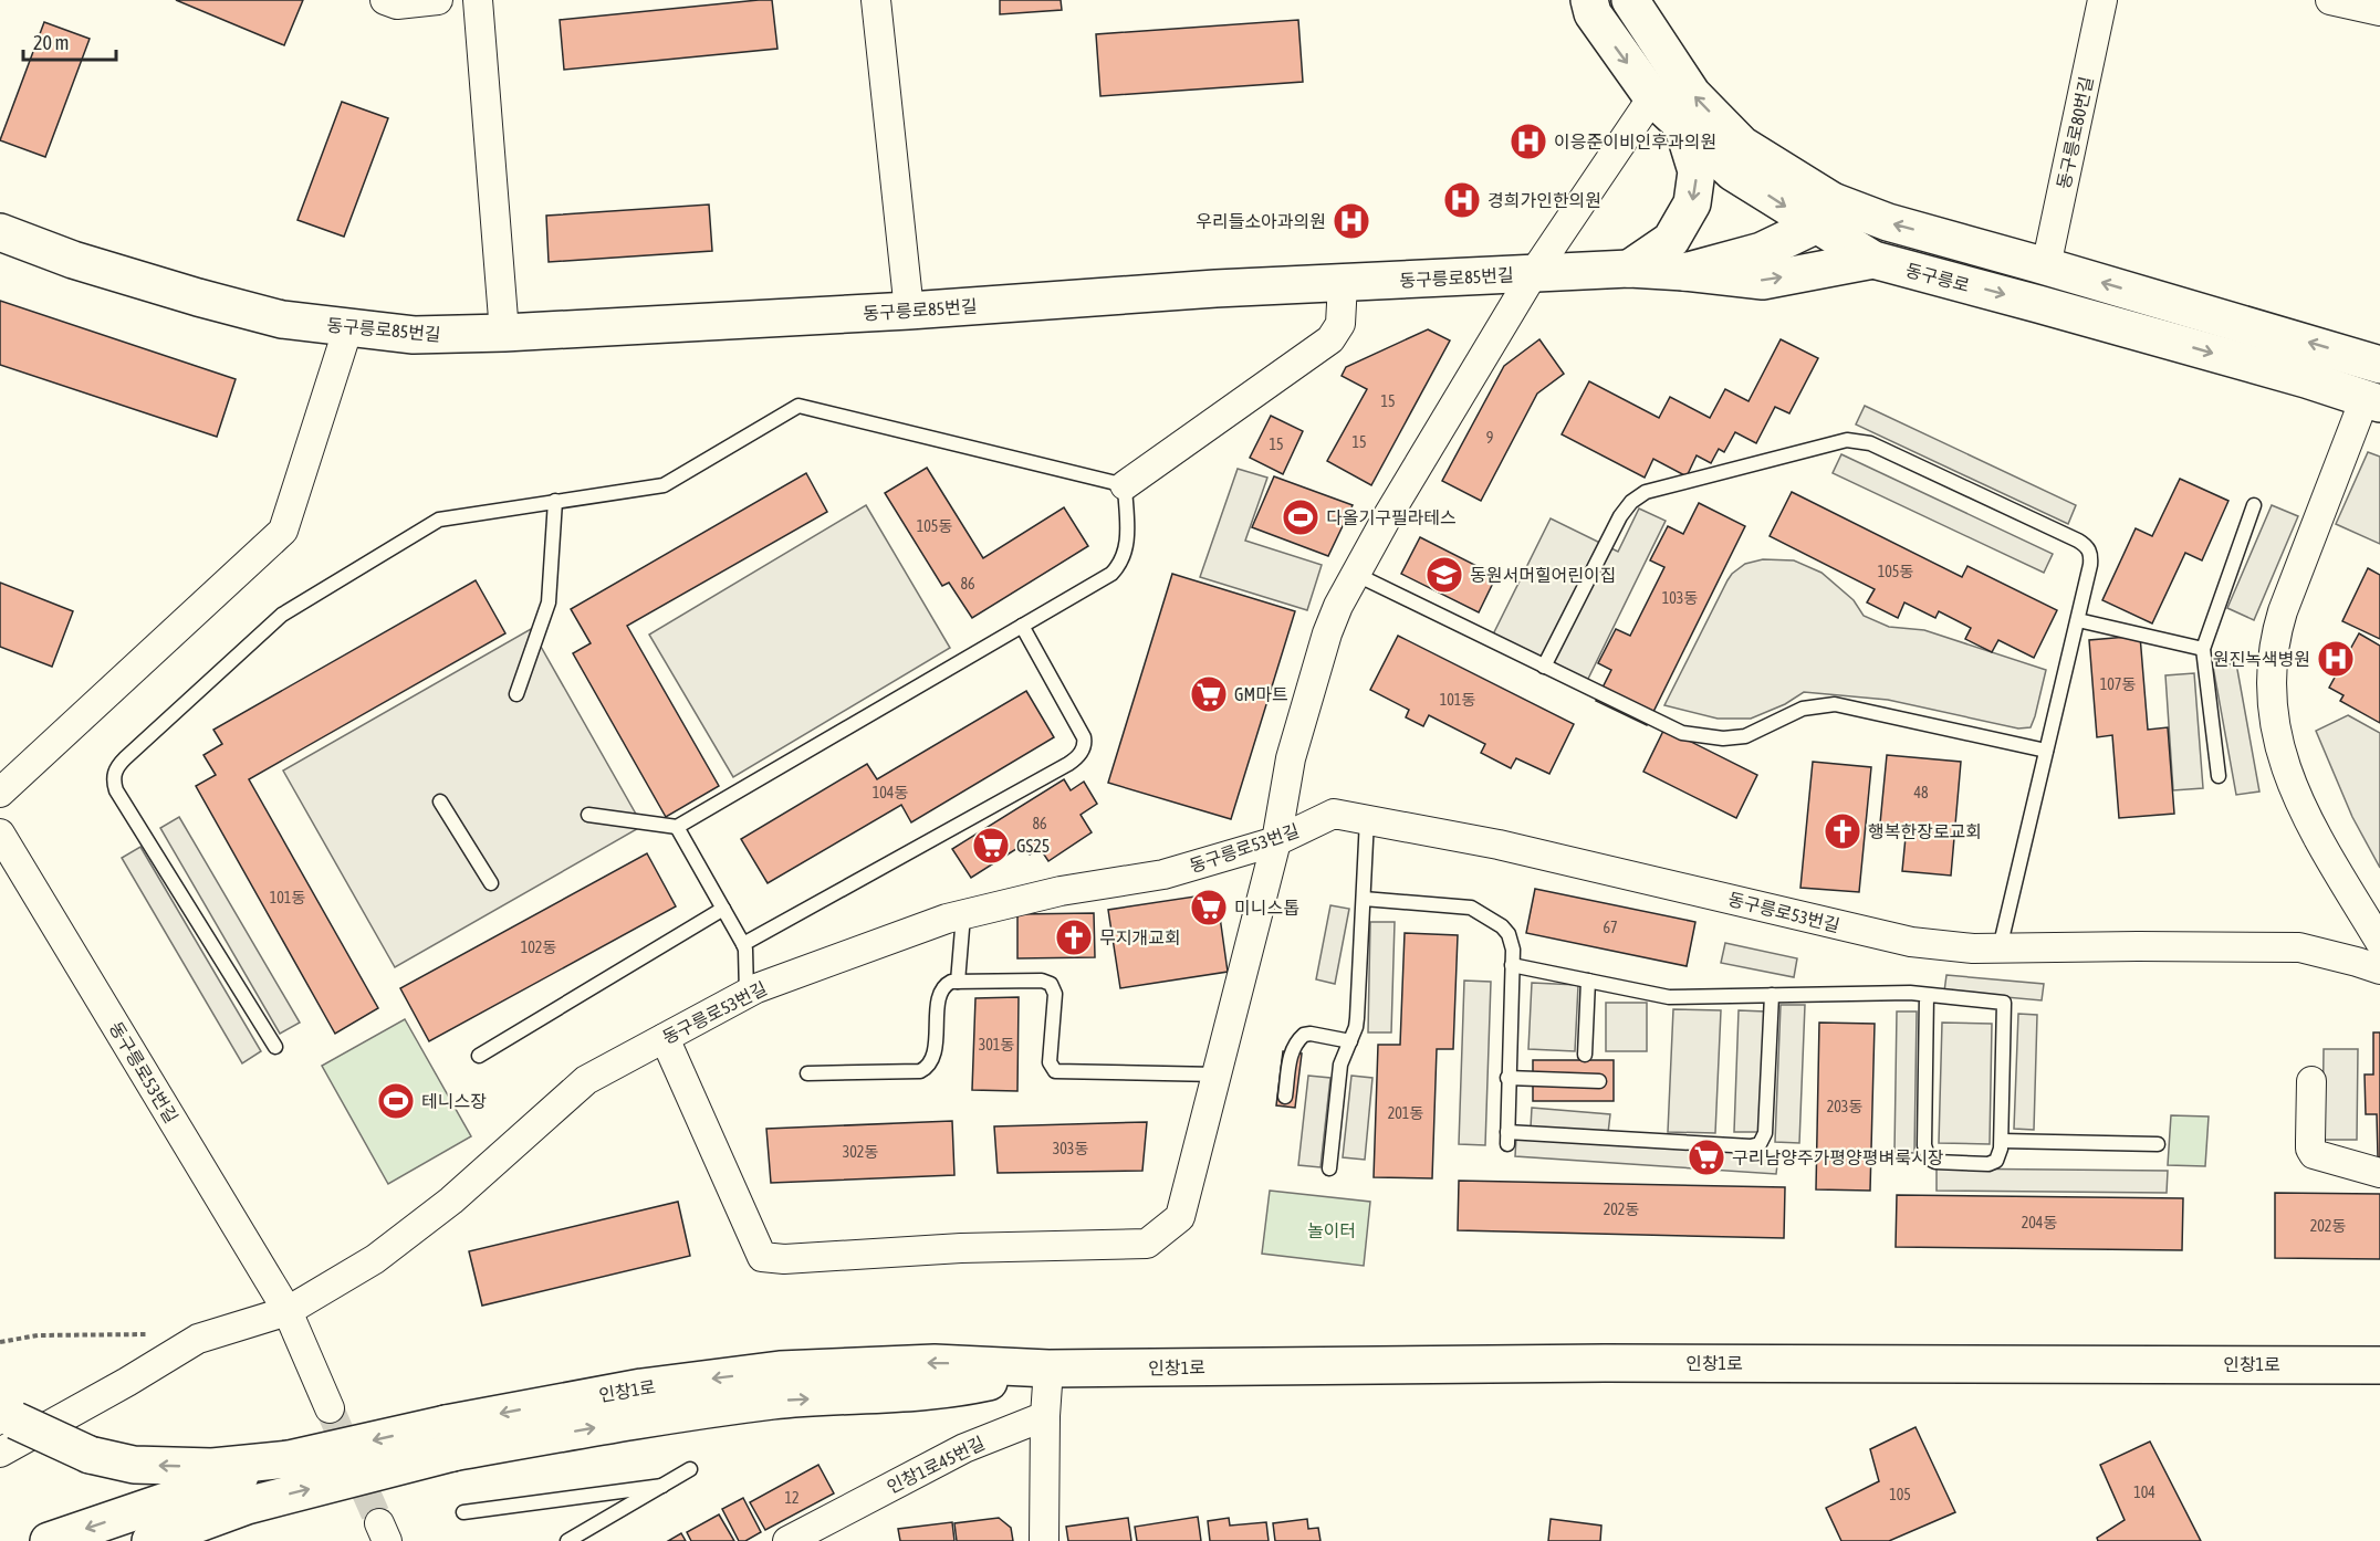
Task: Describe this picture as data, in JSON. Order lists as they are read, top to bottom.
{
  "streets": {
    "main road": ["동구릉로85번길", "동구릉로", "인창1로"],
    "street": ["동구릉로80번길", "동구릉로53번길", "인창1로45번길"]
  },
  "crossings": [
    ["동구릉로80번길", "동구릉로"],
    ["동구릉로85번길", "동구릉로"]
  ],
  "parks": ["놀이터"],
  "places": {
    "hospital": [
      "이응준이비인후과의원",
      "경희가인한의원",
      "우리들소아과의원",
      "원진녹색병원"
    ],
    "sports": ["다올기구필라테스", "테니스장"],
    "school or university": ["동원서머힐어린이집"],
    "supermarket": [
      "GM마트",
      "GS25",
      "미니스톱",
      "구리남양주가평양평벼룩시장"
    ],
    "church": ["행복한장로교회", "무지개교회"]
  },
  "house_numbers": [
    "15",
    "9",
    "15",
    "15",
    "105동",
    "105동",
    "86",
    "103동",
    "107동",
    "101동",
    "104동",
    "48",
    "86",
    "101동",
    "67",
    "102동",
    "301동",
    "203동",
    "201동",
    "303동",
    "302동",
    "202동",
    "204동",
    "202동",
    "104",
    "105",
    "12"
  ],
  "scale_bar": "20 m"
}
